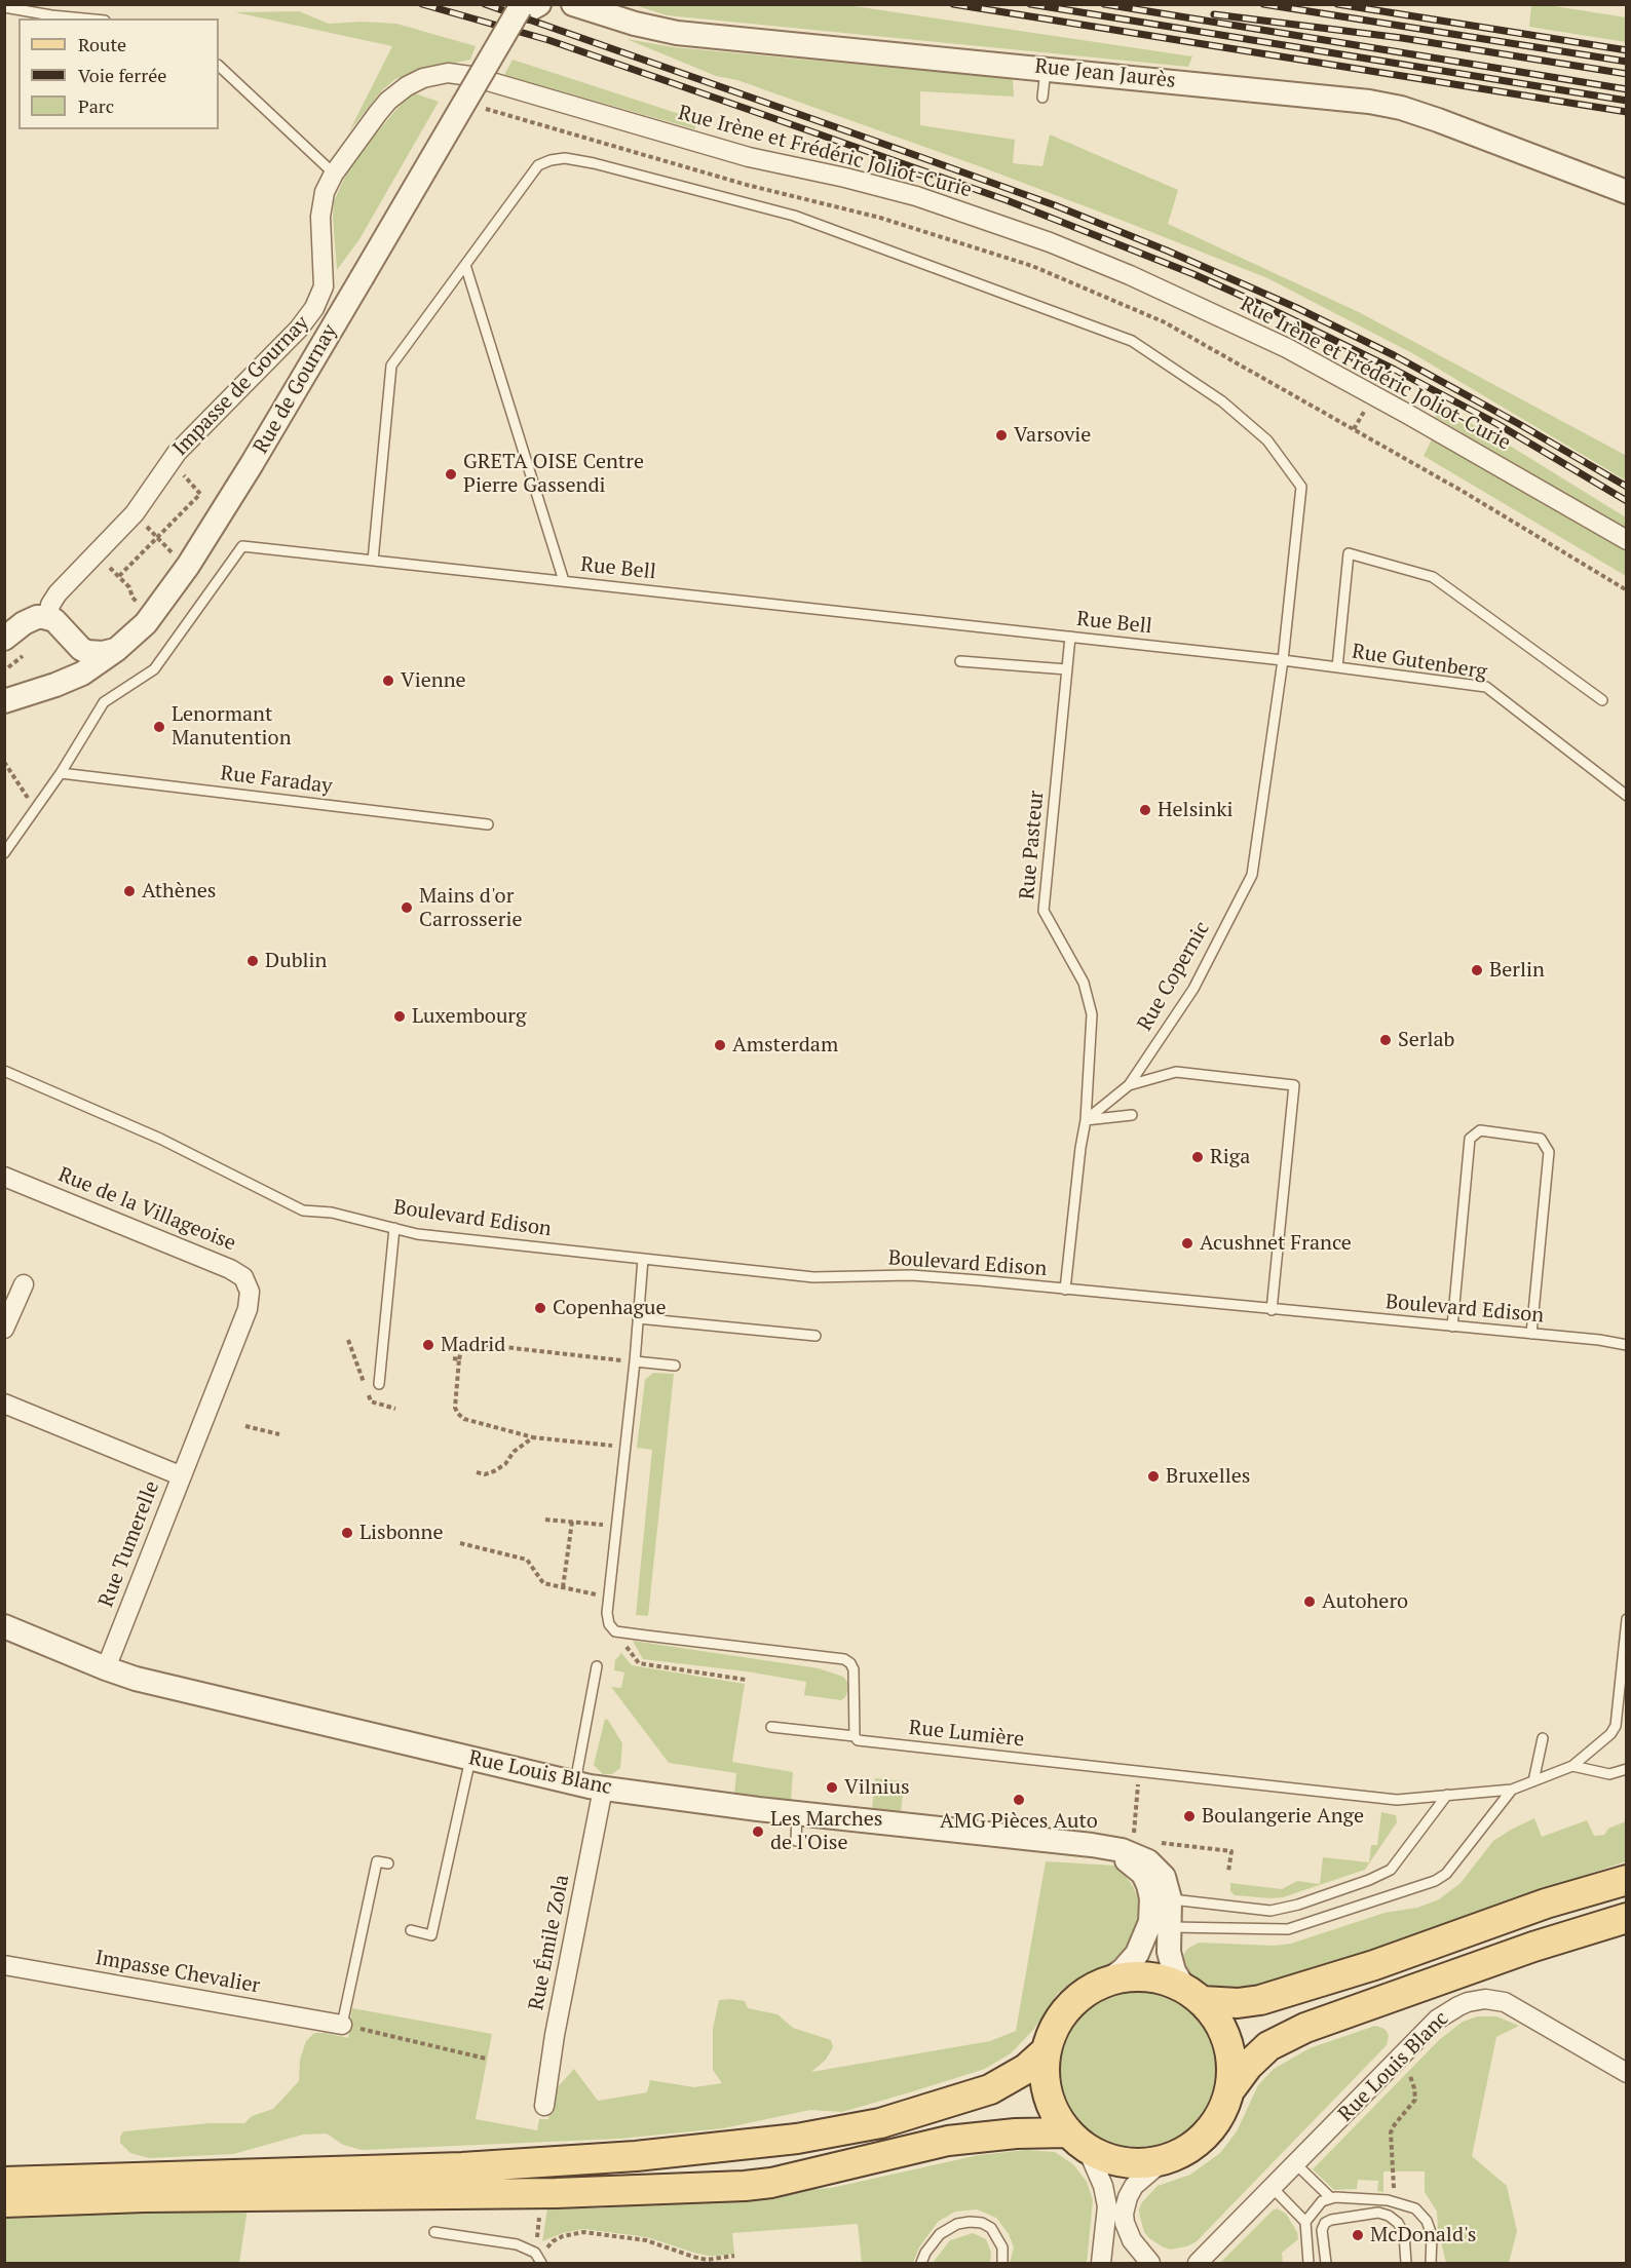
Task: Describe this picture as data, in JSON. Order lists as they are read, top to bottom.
{
  "streets": {
    "street": [
      "Rue Jean Jaurès",
      "Rue Irène et Frédéric Joliot-Curie",
      "Impasse de Gournay",
      "Rue de Gournay",
      "Rue de la Villageoise",
      "Rue Tumerelle",
      "Rue Louis Blanc",
      "Rue Émile Zola",
      "Impasse Chevalier"
    ],
    "lane": [
      "Rue Bell",
      "Rue Gutenberg",
      "Rue Faraday",
      "Rue Pasteur",
      "Rue Copernic",
      "Boulevard Edison",
      "Rue Lumière"
    ]
  },
  "crossings": [
    ["Rue Irène et Frédéric Joliot-Curie", "Impasse de Gournay"],
    ["Rue Bell", "Rue Gutenberg"],
    ["Rue Bell", "Rue Faraday"],
    ["Rue Bell", "Rue Pasteur"],
    ["Rue Bell", "Rue Copernic"],
    ["Rue Gutenberg", "Rue Copernic"],
    ["Rue Pasteur", "Rue Copernic"],
    ["Rue de la Villageoise", "Rue Tumerelle"],
    ["Rue Tumerelle", "Rue Louis Blanc"],
    ["Rue Louis Blanc", "Rue Émile Zola"]
  ],
  "places": [
    "Varsovie",
    "GRETA OISE Centre Pierre Gassendi",
    "Vienne",
    "Lenormant Manutention",
    "Helsinki",
    "Athènes",
    "Mains d'or Carrosserie",
    "Dublin",
    "Berlin",
    "Luxembourg",
    "Serlab",
    "Amsterdam",
    "Riga",
    "Acushnet France",
    "Copenhague",
    "Madrid",
    "Bruxelles",
    "Lisbonne",
    "Autohero",
    "Vilnius",
    "AMG Pièces Auto",
    "Boulangerie Ange",
    "Les Marches de l'Oise",
    "McDonald's"
  ],
  "legend": ["Route", "Voie ferrée", "Parc"]
}
